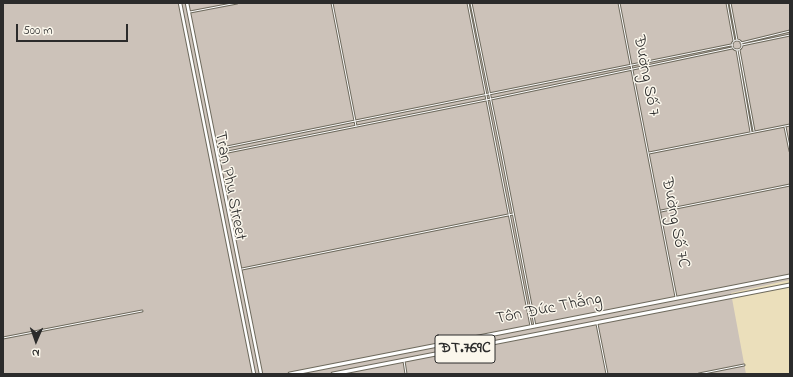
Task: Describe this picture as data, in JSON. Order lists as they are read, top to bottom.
{
  "streets": {
    "main road": ["Tran Phu Street", "Tôn Đức Thắng", "ĐT.769C"],
    "street": ["Đường Số 7", "Đường Số 7C"]
  },
  "crossings": [
    ["Đường Số 7", "Đường Số 7C"],
    ["Đường Số 7C", "Tôn Đức Thắng"]
  ],
  "scale_bar": "500 m",
  "north": "bottom"
}
